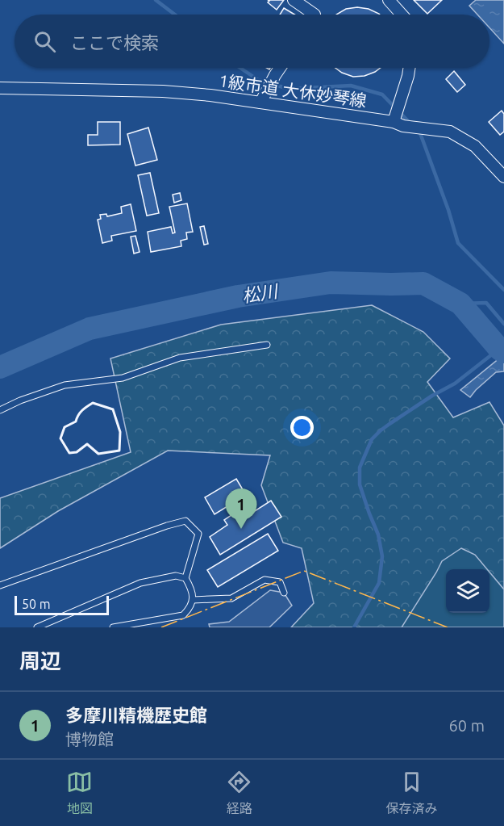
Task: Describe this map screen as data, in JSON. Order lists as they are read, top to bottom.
{
  "streets": {
    "street": ["1級市道 大休妙琴線"]
  },
  "water": ["松川"],
  "scale_bar": "50 m",
  "page": {
    "search": "ここで検索",
    "pins": "1",
    "scale": "50 m",
    "heading": "周辺",
    "list": [
      {
        "mark": "1",
        "name": "多摩川精機歴史館",
        "note": "博物館",
        "value": "60 m"
      }
    ],
    "nav": ["地図", "経路", "保存済み"]
  }
}
